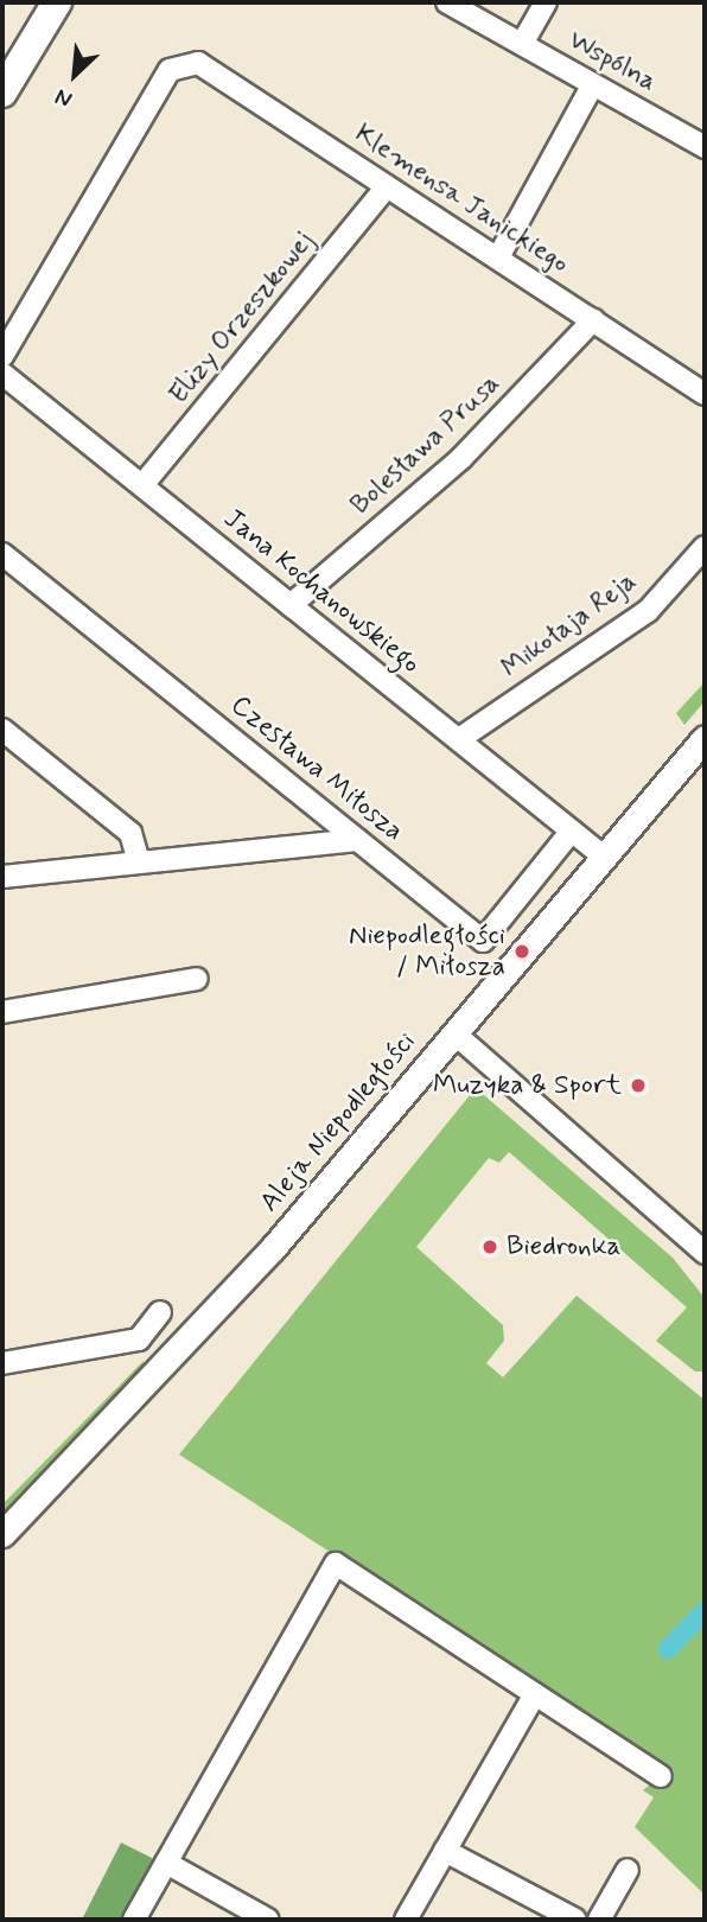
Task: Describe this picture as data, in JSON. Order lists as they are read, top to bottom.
{
  "streets": {
    "street": [
      "Wspólna",
      "Klemensa Janickiego",
      "Elizy Orzeszkowej",
      "Bolesława Prusa",
      "Jana Kochanowskiego",
      "Mikołaja Reja",
      "Czesława Miłosza",
      "Aleja Niepodległości"
    ]
  },
  "crossings": [
    ["Klemensa Janickiego", "Elizy Orzeszkowej"],
    ["Klemensa Janickiego", "Bolesława Prusa"],
    ["Elizy Orzeszkowej", "Jana Kochanowskiego"],
    ["Bolesława Prusa", "Jana Kochanowskiego"],
    ["Jana Kochanowskiego", "Mikołaja Reja"],
    ["Jana Kochanowskiego", "Czesława Miłosza"],
    ["Jana Kochanowskiego", "Aleja Niepodległości"]
  ],
  "places": ["Niepodległości / Miłosza", "Muzyka & Sport", "Biedronka"],
  "north": "bottom left"
}
